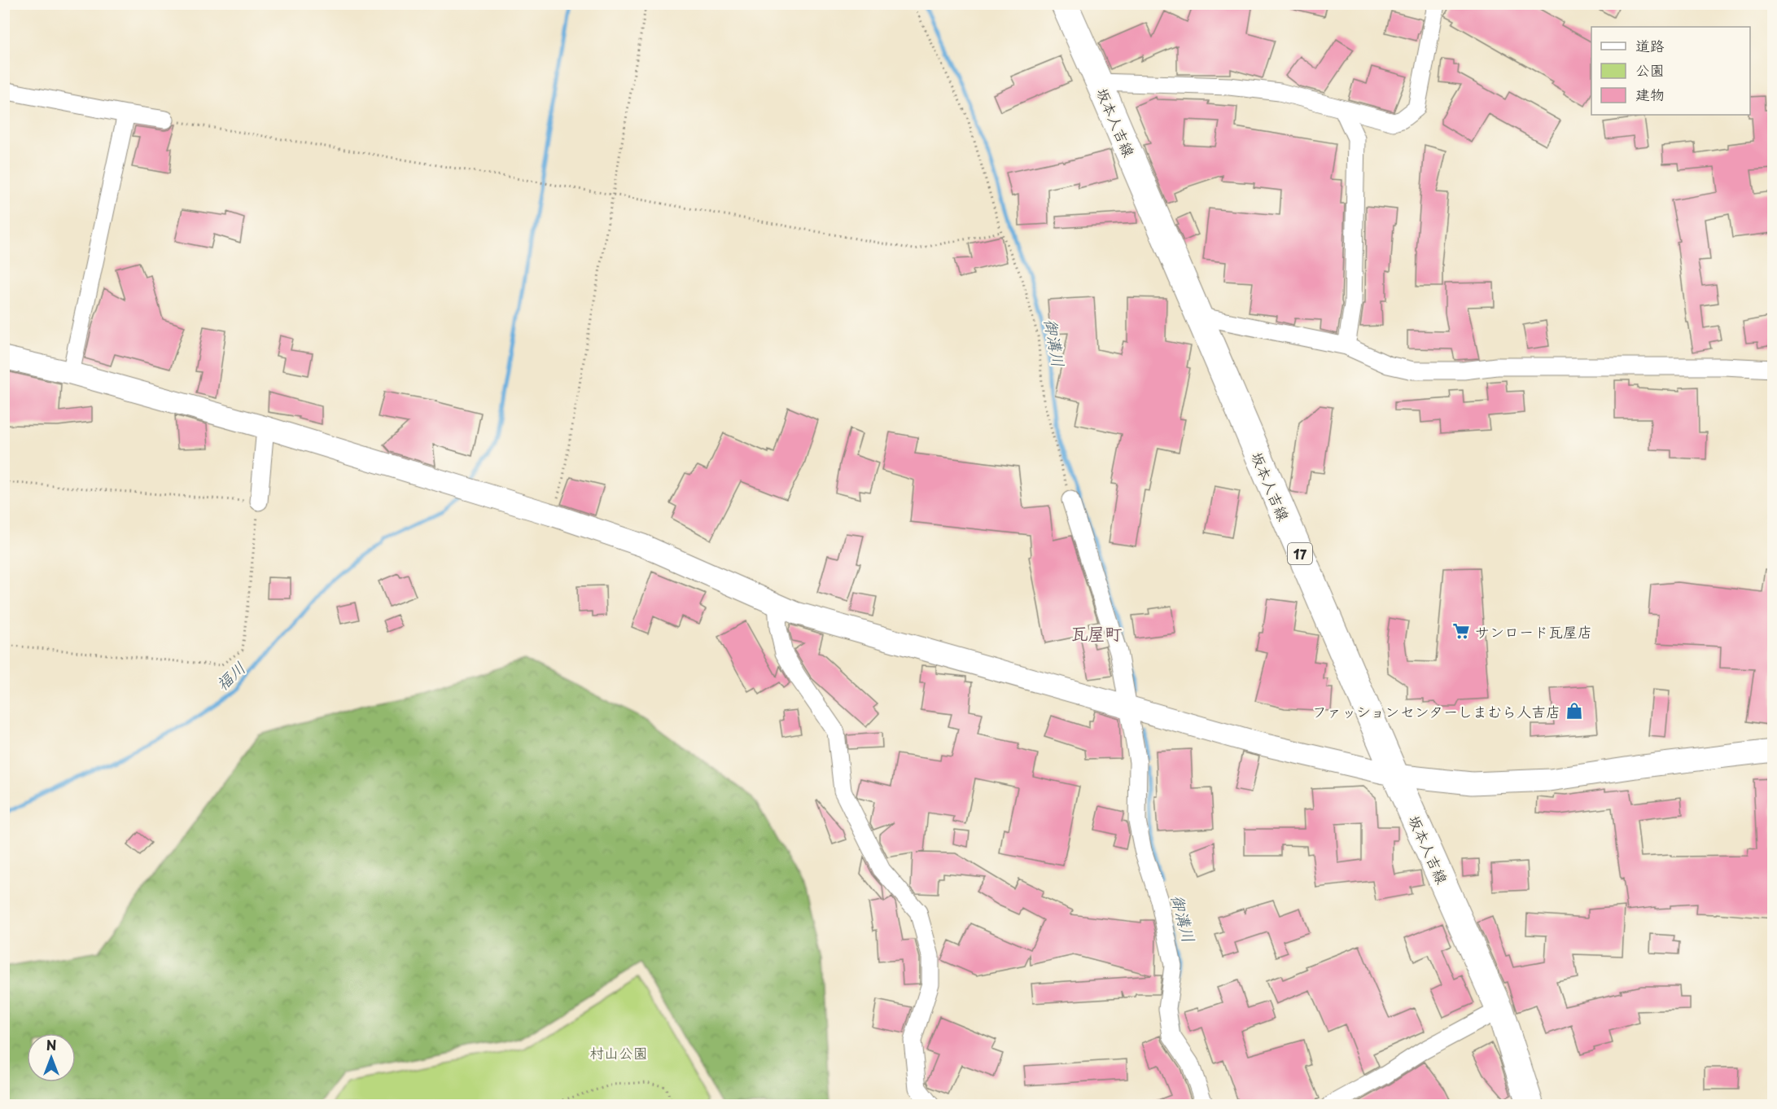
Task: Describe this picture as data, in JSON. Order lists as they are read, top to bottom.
{
  "streets": {
    "main road": ["坂本人吉線", "17"]
  },
  "districts": ["瓦屋町"],
  "water": ["御溝川", "福川"],
  "parks": ["村山公園"],
  "places": {
    "supermarket": ["サンロード瓦屋店"],
    "shop": ["ファッションセンターしまむら人吉店"]
  },
  "legend": ["道路", "公園", "建物"],
  "north": "top"
}
